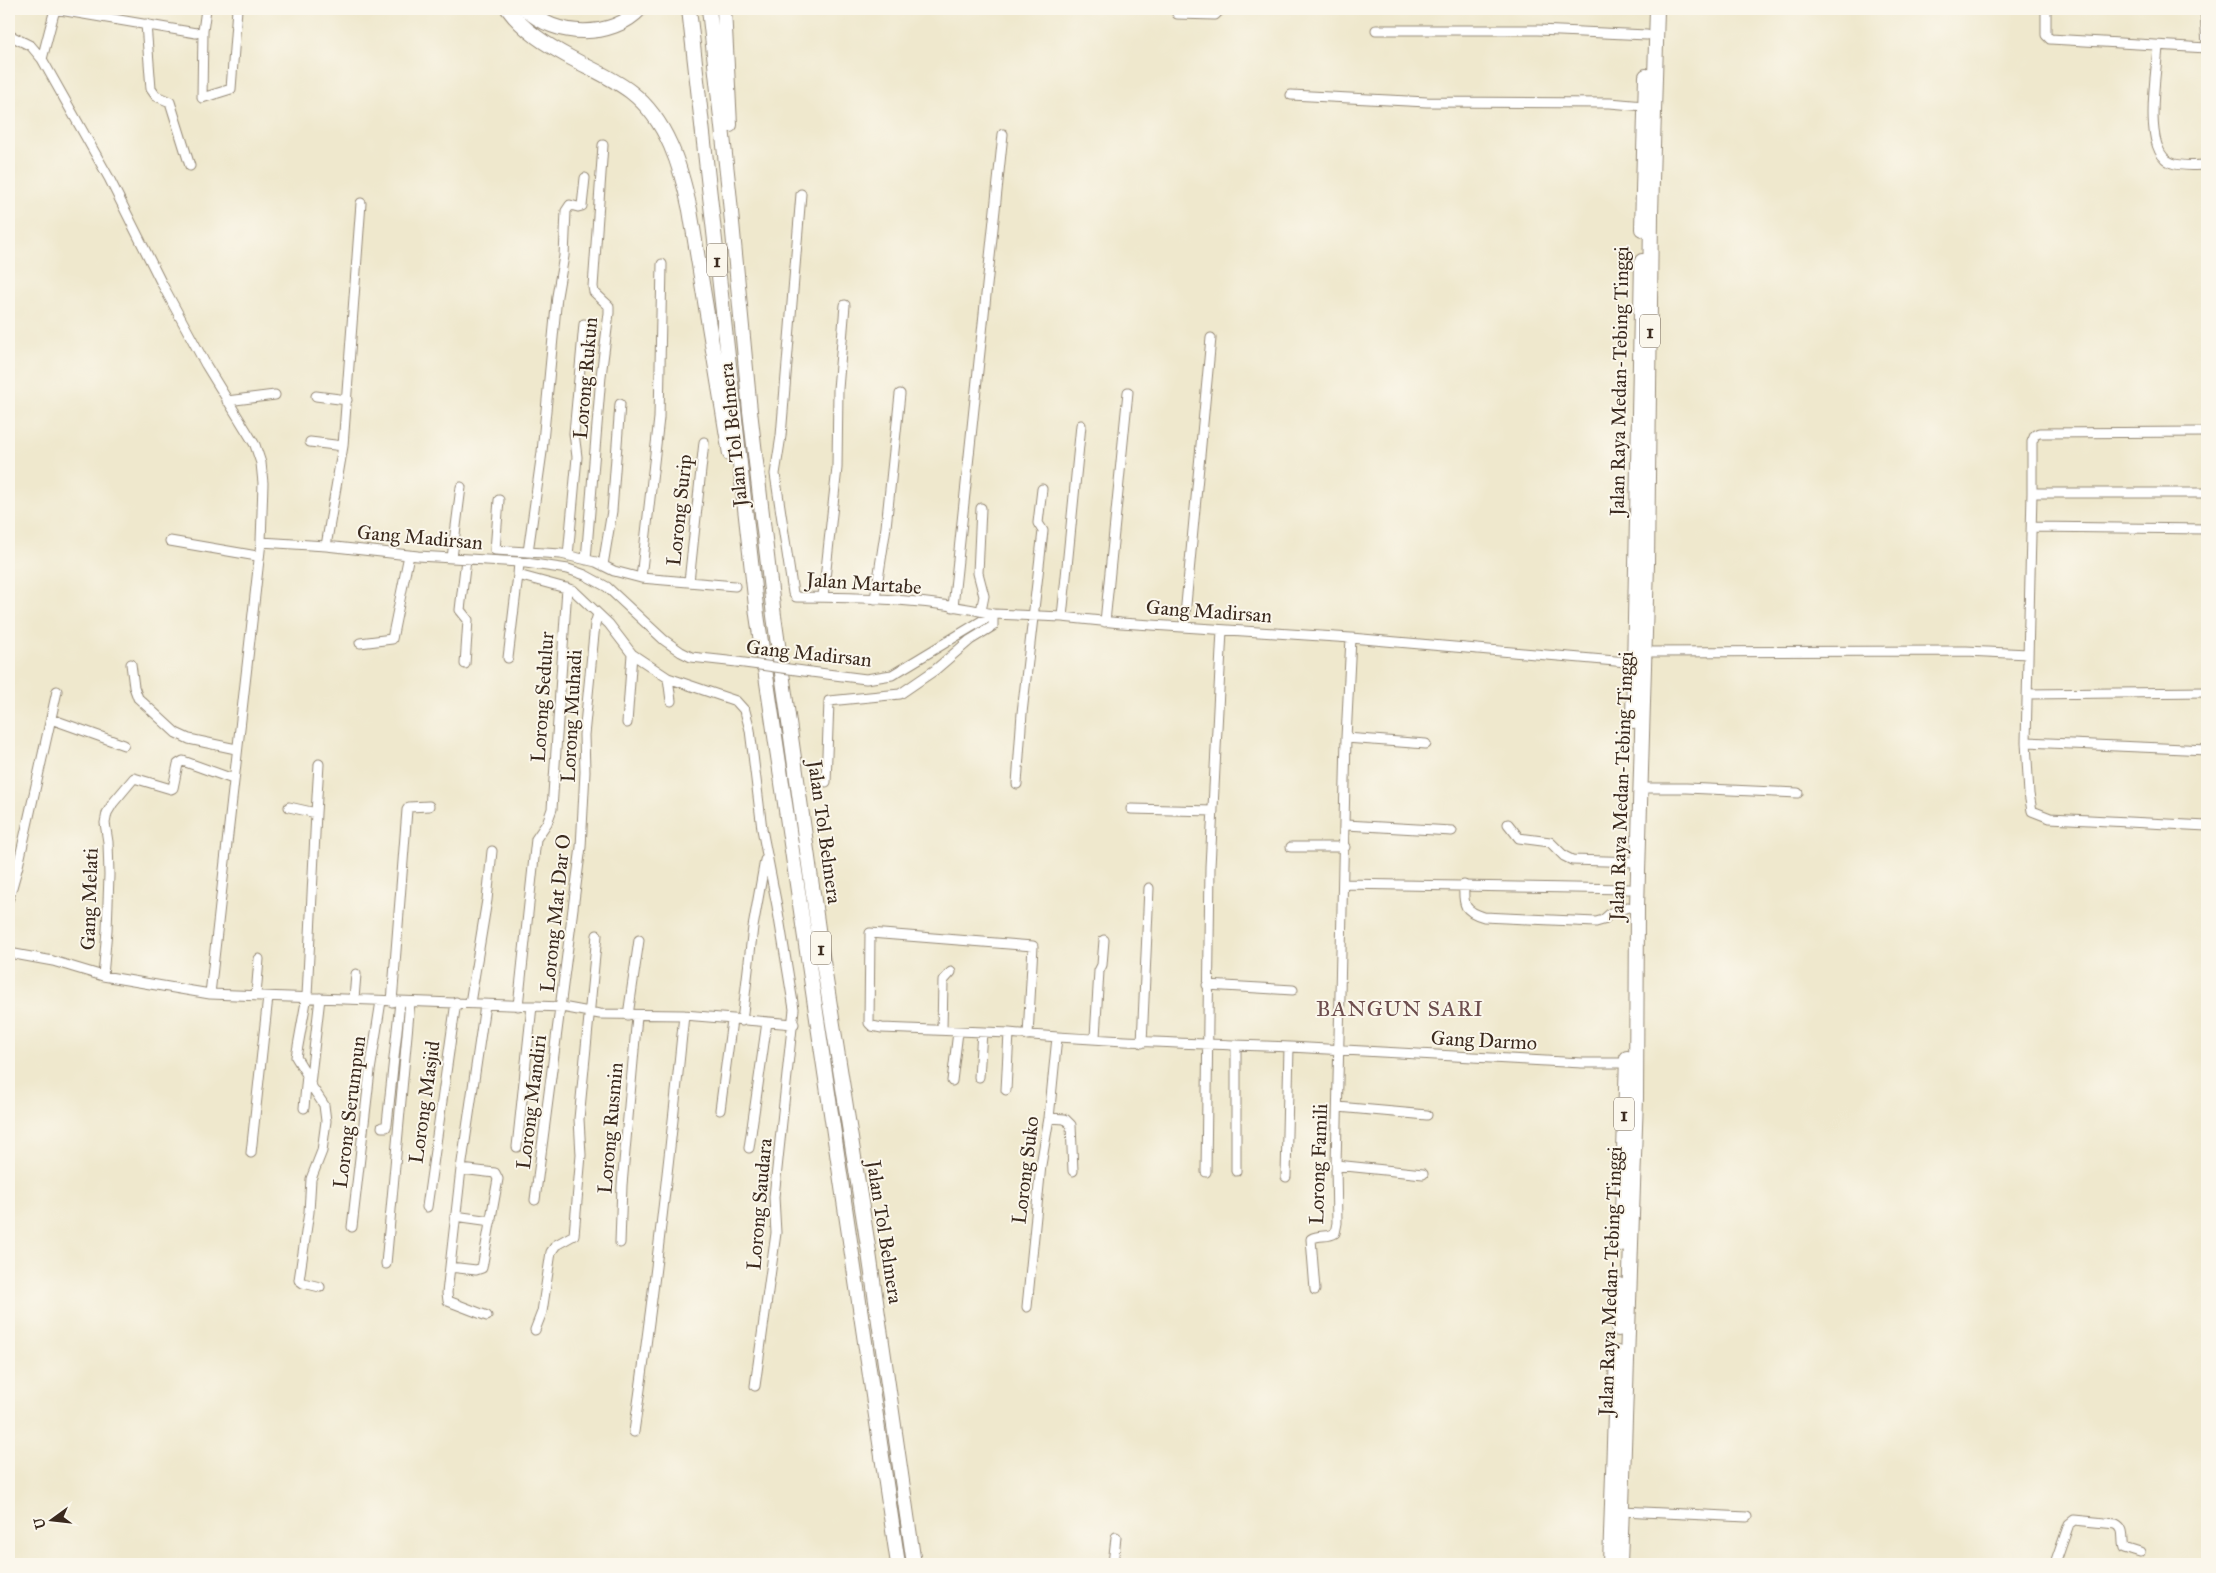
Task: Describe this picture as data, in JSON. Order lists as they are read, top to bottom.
{
  "streets": {
    "highway": ["1", "Jalan Raya Medan-Tebing Tinggi", "Jalan Tol Belmera"],
    "street": [
      "Lorong Rukun",
      "Lorong Surip",
      "Gang Madirsan",
      "Jalan Martabe",
      "Lorong Sedulur",
      "Lorong Muhadi",
      "Gang Melati",
      "Lorong Mat Dar O",
      "Gang Darmo",
      "Lorong Masjid",
      "Lorong Mandiri",
      "Lorong Serumpun",
      "Lorong Rusmin",
      "Lorong Famili",
      "Lorong Suko",
      "Lorong Saudara"
    ]
  },
  "crossings": [
    ["1", "Jalan Tol Belmera"],
    ["Jalan Raya Medan-Tebing Tinggi", "Gang Madirsan"],
    ["Jalan Raya Medan-Tebing Tinggi", "Gang Darmo"],
    ["Gang Madirsan", "Jalan Martabe"],
    ["Gang Madirsan", "Lorong Famili"],
    ["Lorong Muhadi", "Lorong Mat Dar O"],
    ["Lorong Mat Dar O", "Lorong Mandiri"],
    ["Gang Darmo", "Lorong Famili"],
    ["Gang Darmo", "Lorong Suko"]
  ],
  "districts": ["BANGUN SARI"],
  "north": "left"
}
